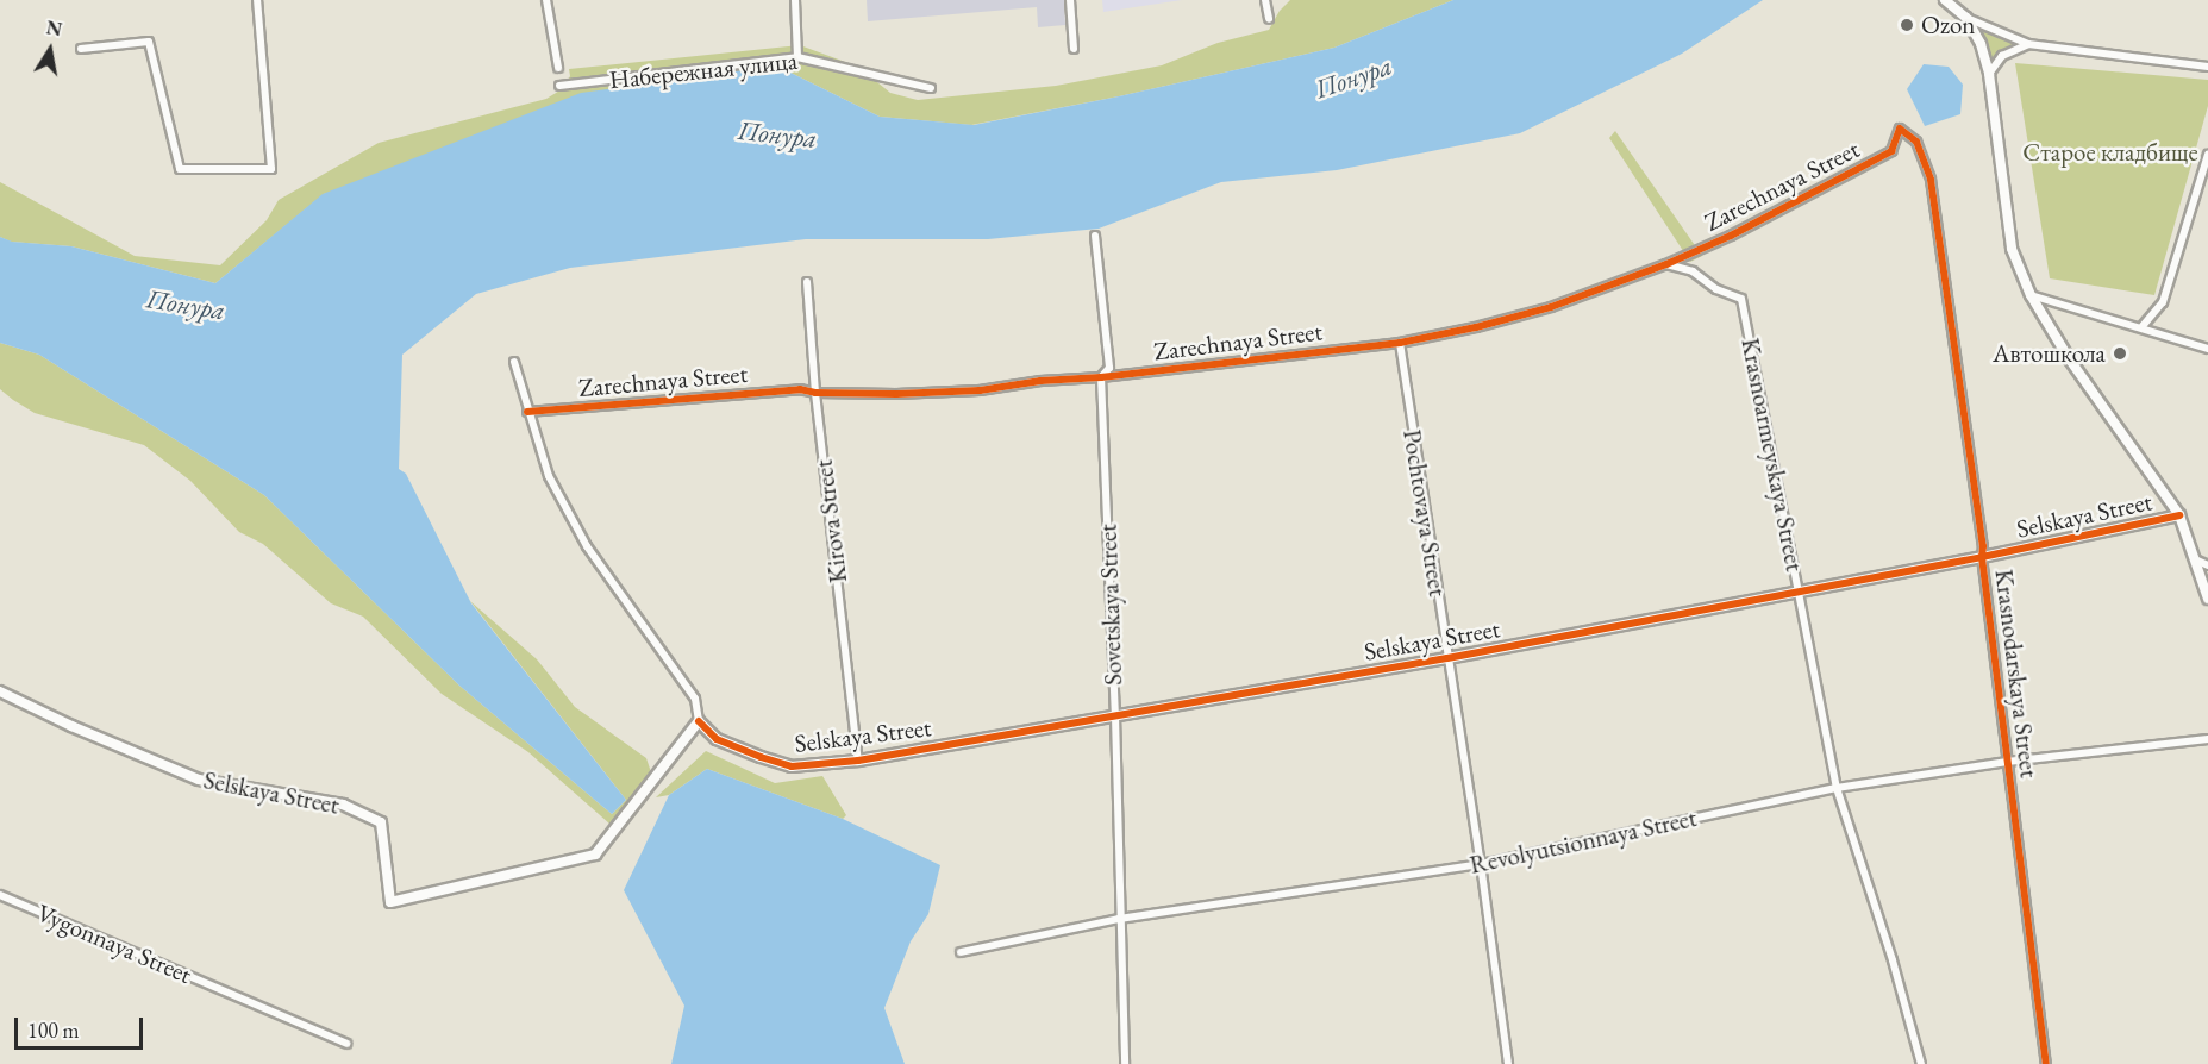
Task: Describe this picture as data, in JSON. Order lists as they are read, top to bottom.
{
  "streets": {
    "street": [
      "Набережная улица",
      "Zarechnaya Street",
      "Krasnoarmeyskaya Street",
      "Pochtovaya Street",
      "Selskaya Street",
      "Kirova Street",
      "Sovetskaya Street",
      "Krasnodarskaya Street",
      "Revolyutsionnaya Street",
      "Vygonnaya Street"
    ]
  },
  "crossings": [
    ["Zarechnaya Street", "Krasnoarmeyskaya Street"],
    ["Zarechnaya Street", "Pochtovaya Street"],
    ["Zarechnaya Street", "Kirova Street"],
    ["Zarechnaya Street", "Sovetskaya Street"],
    ["Zarechnaya Street", "Krasnodarskaya Street"],
    ["Krasnoarmeyskaya Street", "Selskaya Street"],
    ["Krasnoarmeyskaya Street", "Revolyutsionnaya Street"],
    ["Pochtovaya Street", "Selskaya Street"],
    ["Pochtovaya Street", "Revolyutsionnaya Street"],
    ["Selskaya Street", "Kirova Street"],
    ["Selskaya Street", "Sovetskaya Street"],
    ["Selskaya Street", "Krasnodarskaya Street"],
    ["Sovetskaya Street", "Revolyutsionnaya Street"],
    ["Krasnodarskaya Street", "Revolyutsionnaya Street"]
  ],
  "water": ["Понура"],
  "parks": ["Старое кладбище"],
  "places": ["Ozon", "Автошкола"],
  "scale_bar": "100 m",
  "north": "top"
}
